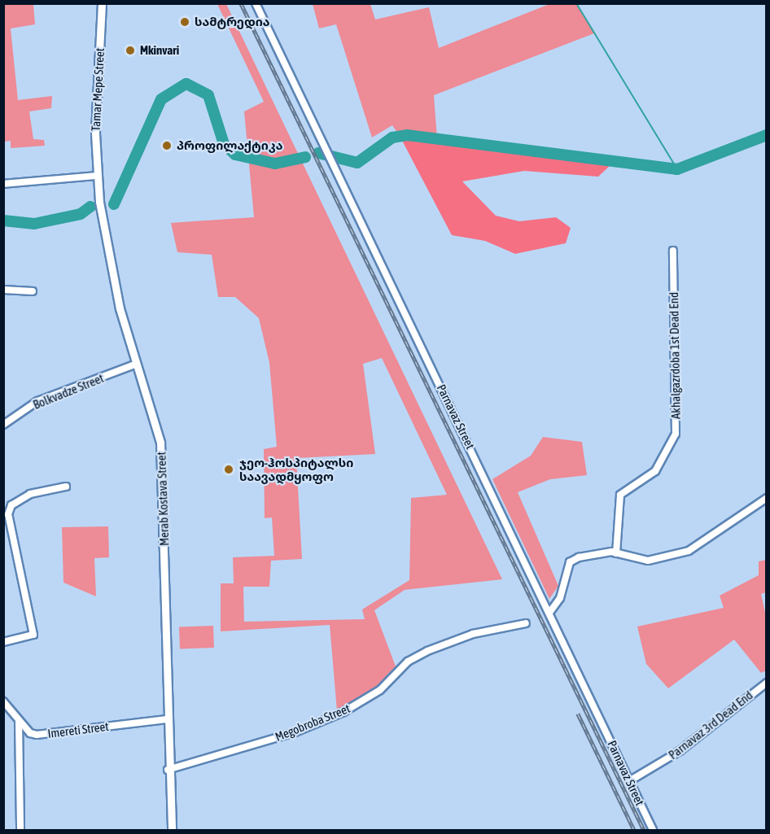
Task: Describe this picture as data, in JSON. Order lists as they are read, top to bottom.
{
  "streets": {
    "main road": ["Tamar Mepe Street", "Merab Kostava Street"],
    "street": [
      "Akhalgazrdoba 1st Dead End",
      "Bolkvadze Street",
      "Parnavaz Street",
      "Megobroba Street",
      "Parnavaz 3rd Dead End",
      "Imereti Street"
    ]
  },
  "crossings": [
    ["Tamar Mepe Street", "Merab Kostava Street"],
    ["Bolkvadze Street", "Merab Kostava Street"],
    ["Parnavaz Street", "Parnavaz 3rd Dead End"],
    ["Merab Kostava Street", "Megobroba Street"],
    ["Merab Kostava Street", "Imereti Street"]
  ],
  "places": [
    "სამტრედია",
    "Mkinvari",
    "პროფილაქტიკა",
    "ჯეო-ჰოსპიტალსი საავადმყოფო"
  ]
}
